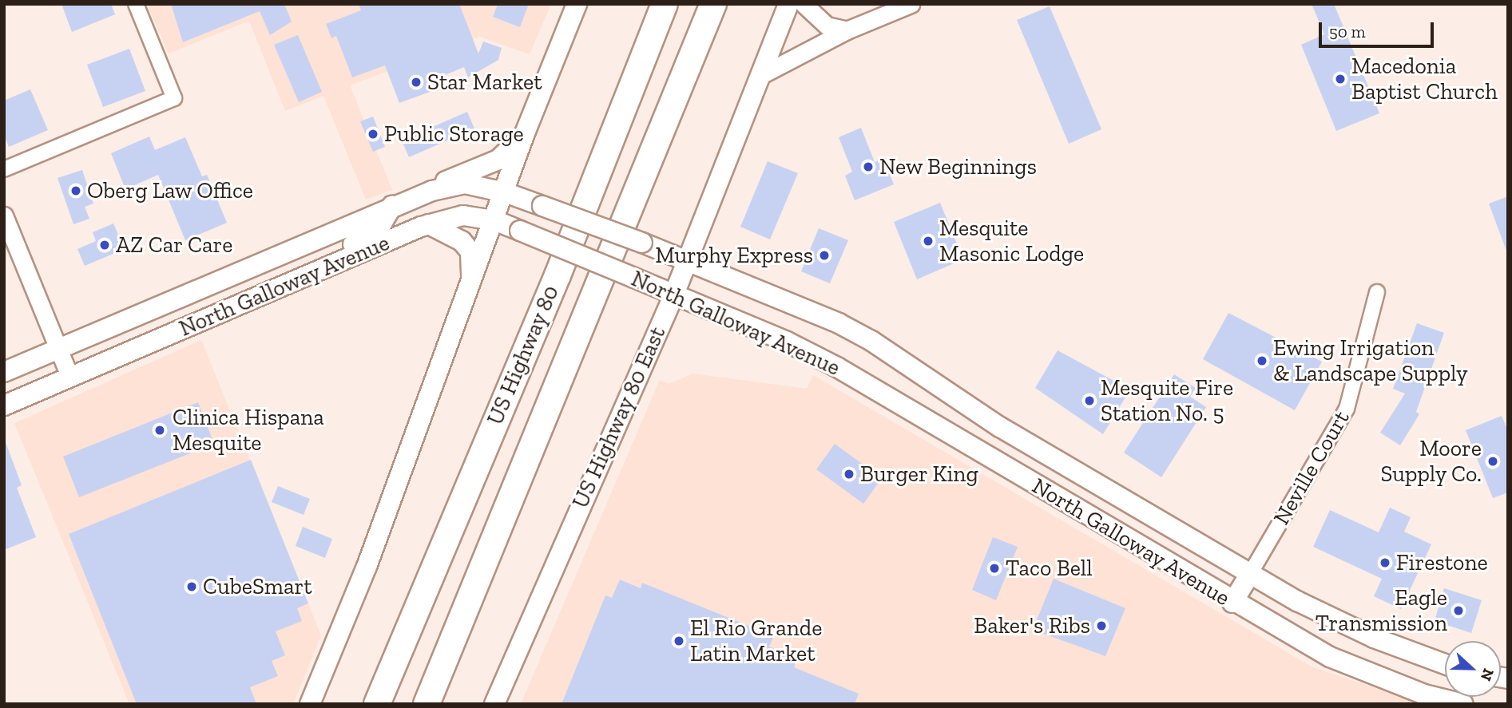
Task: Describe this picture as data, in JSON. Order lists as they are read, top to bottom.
{
  "streets": {
    "highway": ["US Highway 80"],
    "main road": ["North Galloway Avenue", "US Highway 80 East"],
    "street": ["Neville Court"]
  },
  "crossings": [
    ["North Galloway Avenue", "US Highway 80 East"],
    ["North Galloway Avenue", "Neville Court"]
  ],
  "places": [
    "Macedonia Baptist Church",
    "Star Market",
    "Public Storage",
    "New Beginnings",
    "Oberg Law Office",
    "Mesquite Masonic Lodge",
    "AZ Car Care",
    "Murphy Express",
    "Ewing Irrigation & Landscape Supply",
    "Mesquite Fire Station No. 5",
    "Clinica Hispana Mesquite",
    "Moore Supply Co.",
    "Burger King",
    "Firestone",
    "Taco Bell",
    "CubeSmart",
    "Eagle Transmission",
    "Baker's Ribs",
    "El Rio Grande Latin Market"
  ],
  "scale_bar": "50 m",
  "north": "right"
}
